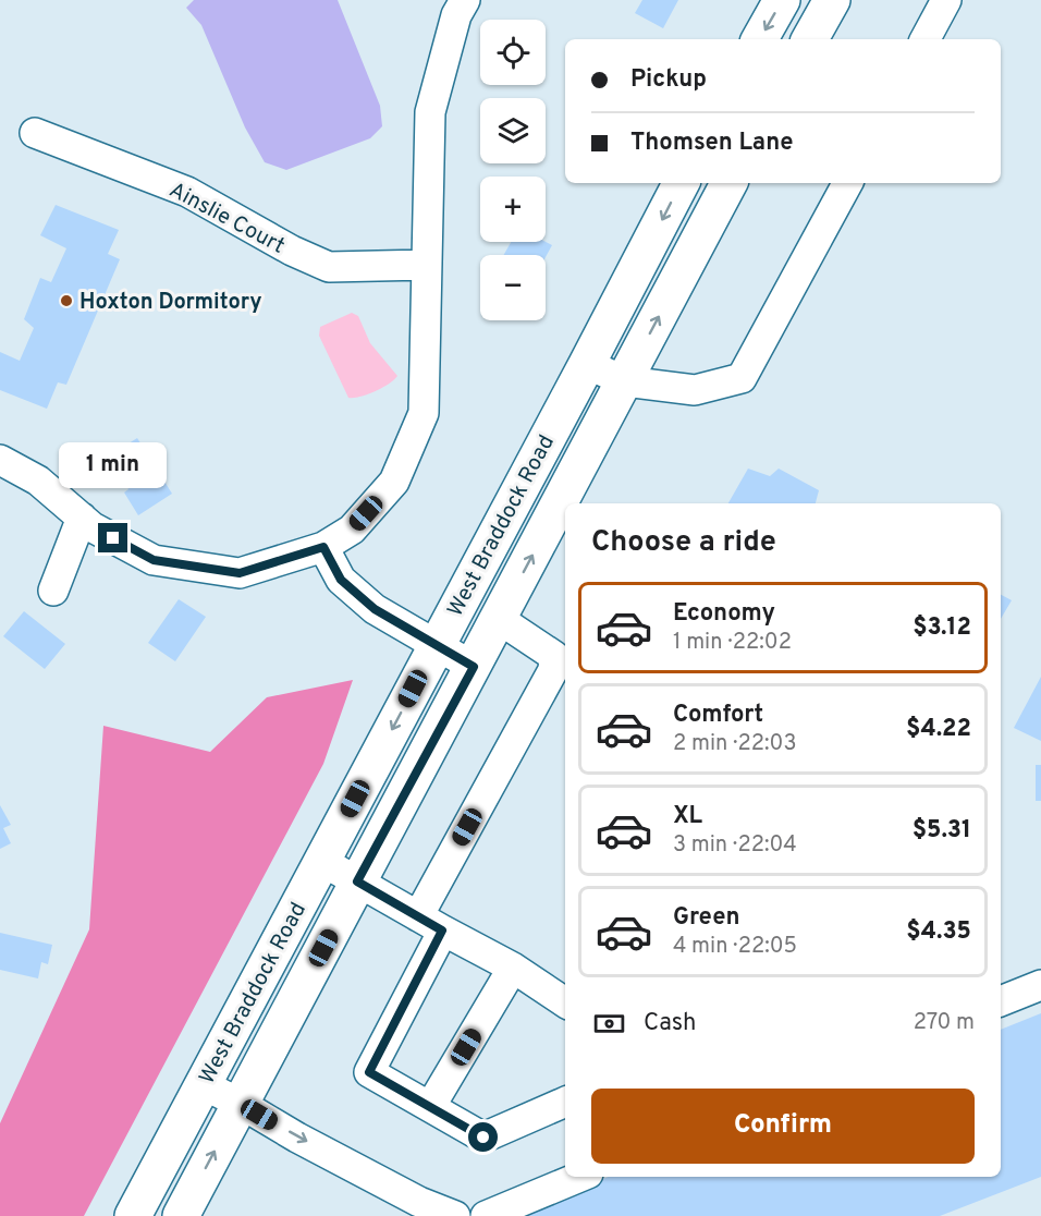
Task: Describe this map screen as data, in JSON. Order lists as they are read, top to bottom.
{
  "streets": {
    "main road": ["West Braddock Road"],
    "street": ["Ainslie Court"]
  },
  "places": ["Hoxton Dormitory"],
  "page": {
    "map_buttons": ["+", "−"],
    "banner": ["Pickup", "Thomsen Lane"],
    "bubble": "1 min",
    "heading": "Choose a ride",
    "list": [
      {
        "name": "Economy",
        "note": "1 min · 22:02",
        "value": "$3.12"
      },
      {
        "name": "Comfort",
        "note": "2 min · 22:03",
        "value": "$4.22"
      },
      {
        "name": "XL",
        "note": "3 min · 22:04",
        "value": "$5.31"
      },
      {
        "name": "Green",
        "note": "4 min · 22:05",
        "value": "$4.35"
      }
    ],
    "pay": ["Cash", "270 m"],
    "buttons": "Confirm"
  }
}
